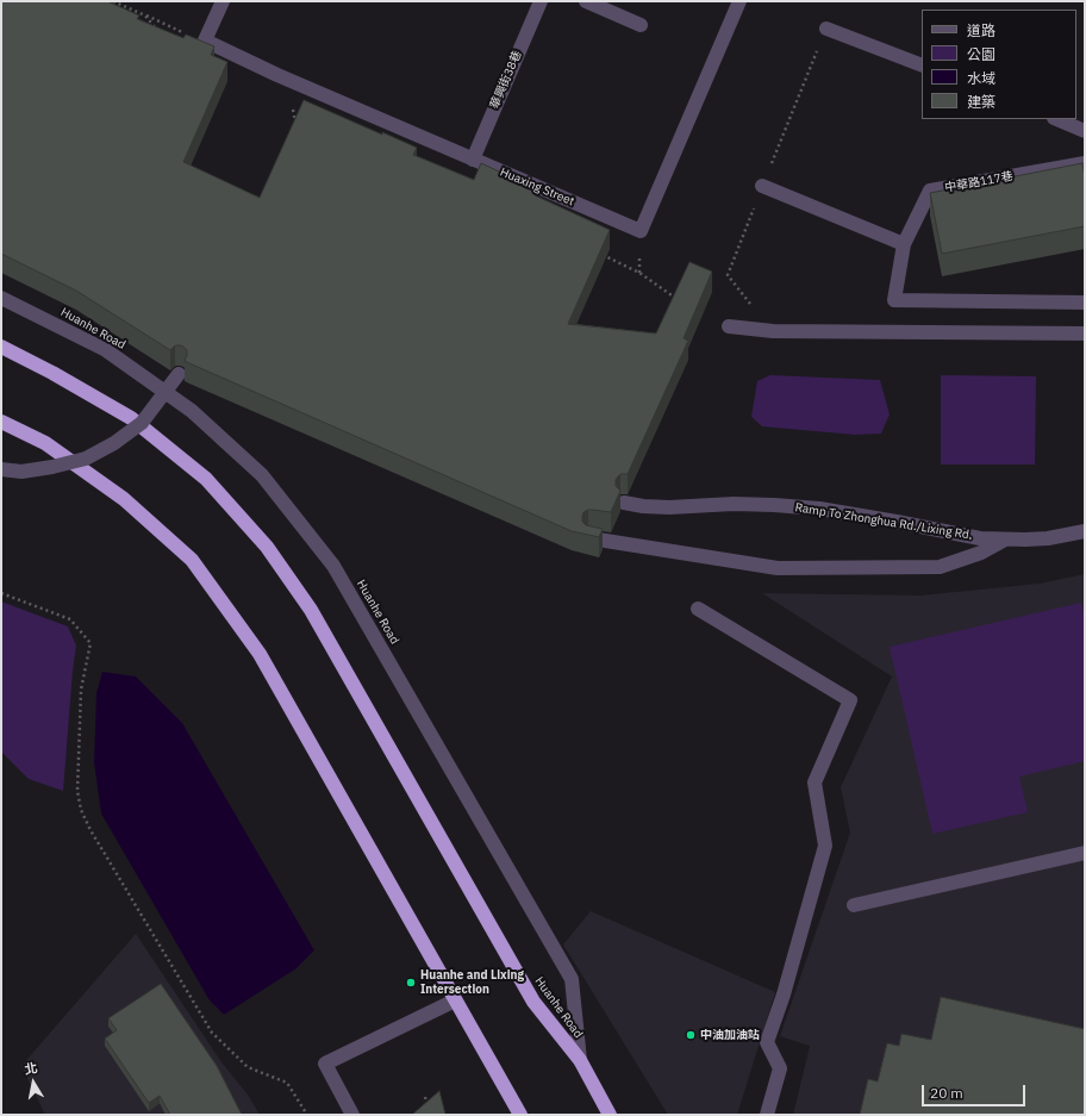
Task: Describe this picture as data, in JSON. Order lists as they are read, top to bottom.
{
  "streets": {
    "highway": ["Huanhe Road"],
    "street": [
      "華興街38巷",
      "中華路117巷",
      "Huaxing Street",
      "Ramp To Zhonghua Rd./Lixing Rd."
    ]
  },
  "crossings": [
    ["華興街38巷", "Huaxing Street"]
  ],
  "places": ["Huanhe and Lixing Intersection", "中油加油站"],
  "legend": [
    "道路",
    "公園",
    "水域",
    "建築"
  ],
  "scale_bar": "20 m",
  "north": "top"
}
